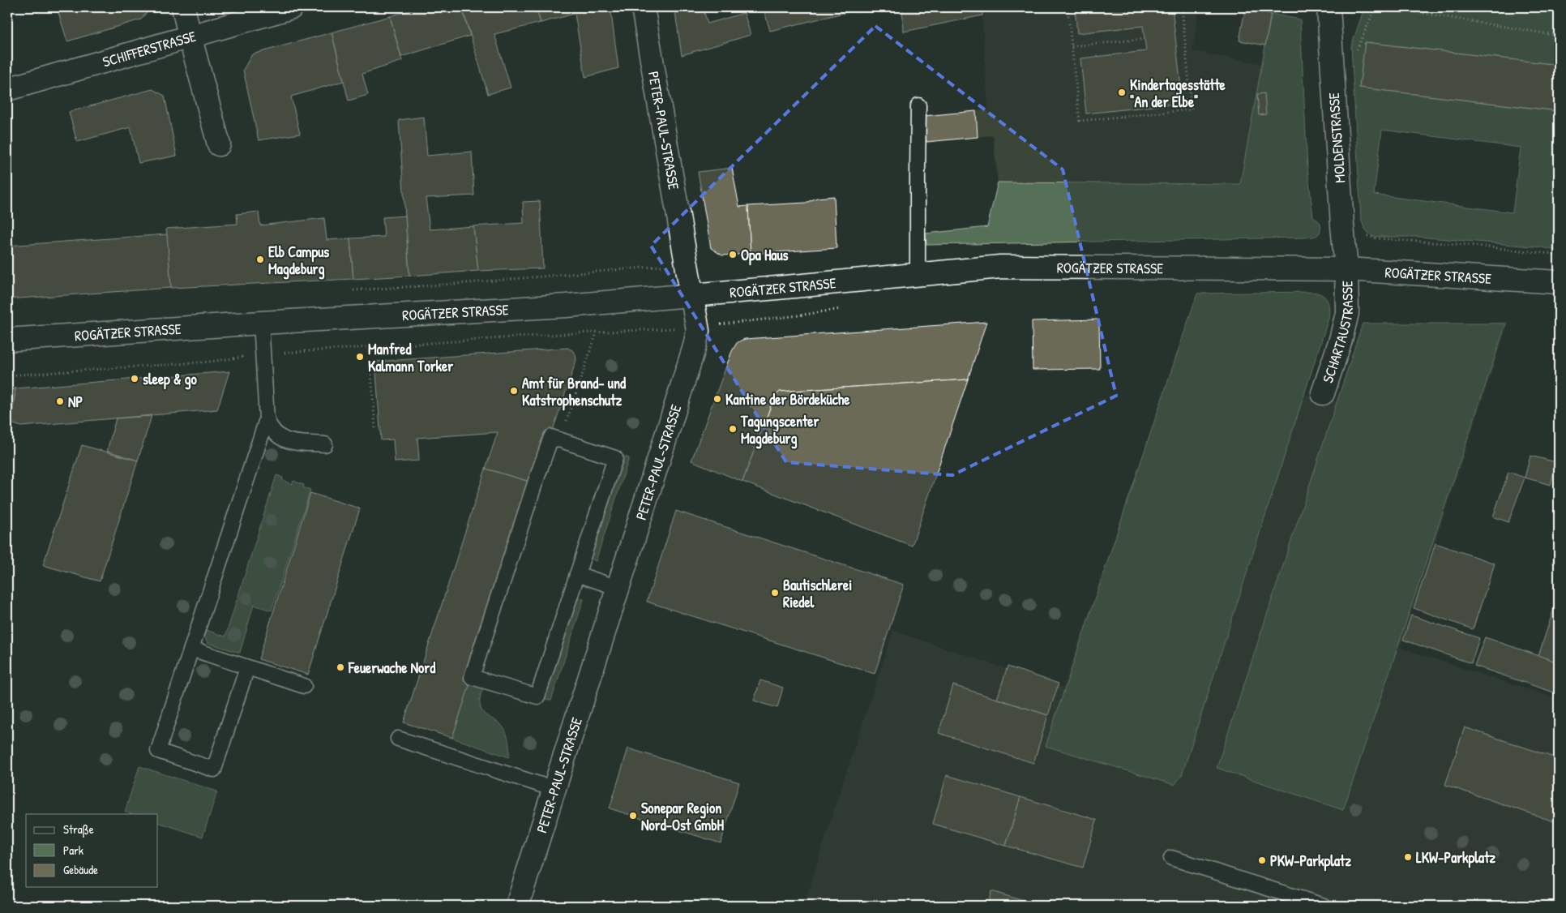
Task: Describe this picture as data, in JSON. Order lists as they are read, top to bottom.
{
  "streets": {
    "street": [
      "SCHIFFERSTRASSE",
      "PETER-PAUL-STRASSE",
      "MOLDENSTRASSE",
      "ROGÄTZER STRASSE",
      "SCHARTAUSTRASSE"
    ]
  },
  "crossings": [
    ["PETER-PAUL-STRASSE", "ROGÄTZER STRASSE"],
    ["MOLDENSTRASSE", "ROGÄTZER STRASSE"],
    ["MOLDENSTRASSE", "SCHARTAUSTRASSE"],
    ["ROGÄTZER STRASSE", "SCHARTAUSTRASSE"]
  ],
  "places": [
    "Kindertagesstätte \"An der Elbe\"",
    "Opa Haus",
    "Elb Campus Magdeburg",
    "Manfred Kalmann Torker",
    "sleep & go",
    "Amt für Brand- und Katstrophenschutz",
    "Kantine der Bördeküche",
    "NP",
    "Tagungscenter Magdeburg",
    "Bautischlerei Riedel",
    "Feuerwache Nord",
    "Sonepar Region Nord-Ost GmbH",
    "LKW-Parkplatz",
    "PKW-Parkplatz"
  ],
  "legend": ["Straße", "Park", "Gebäude"]
}
